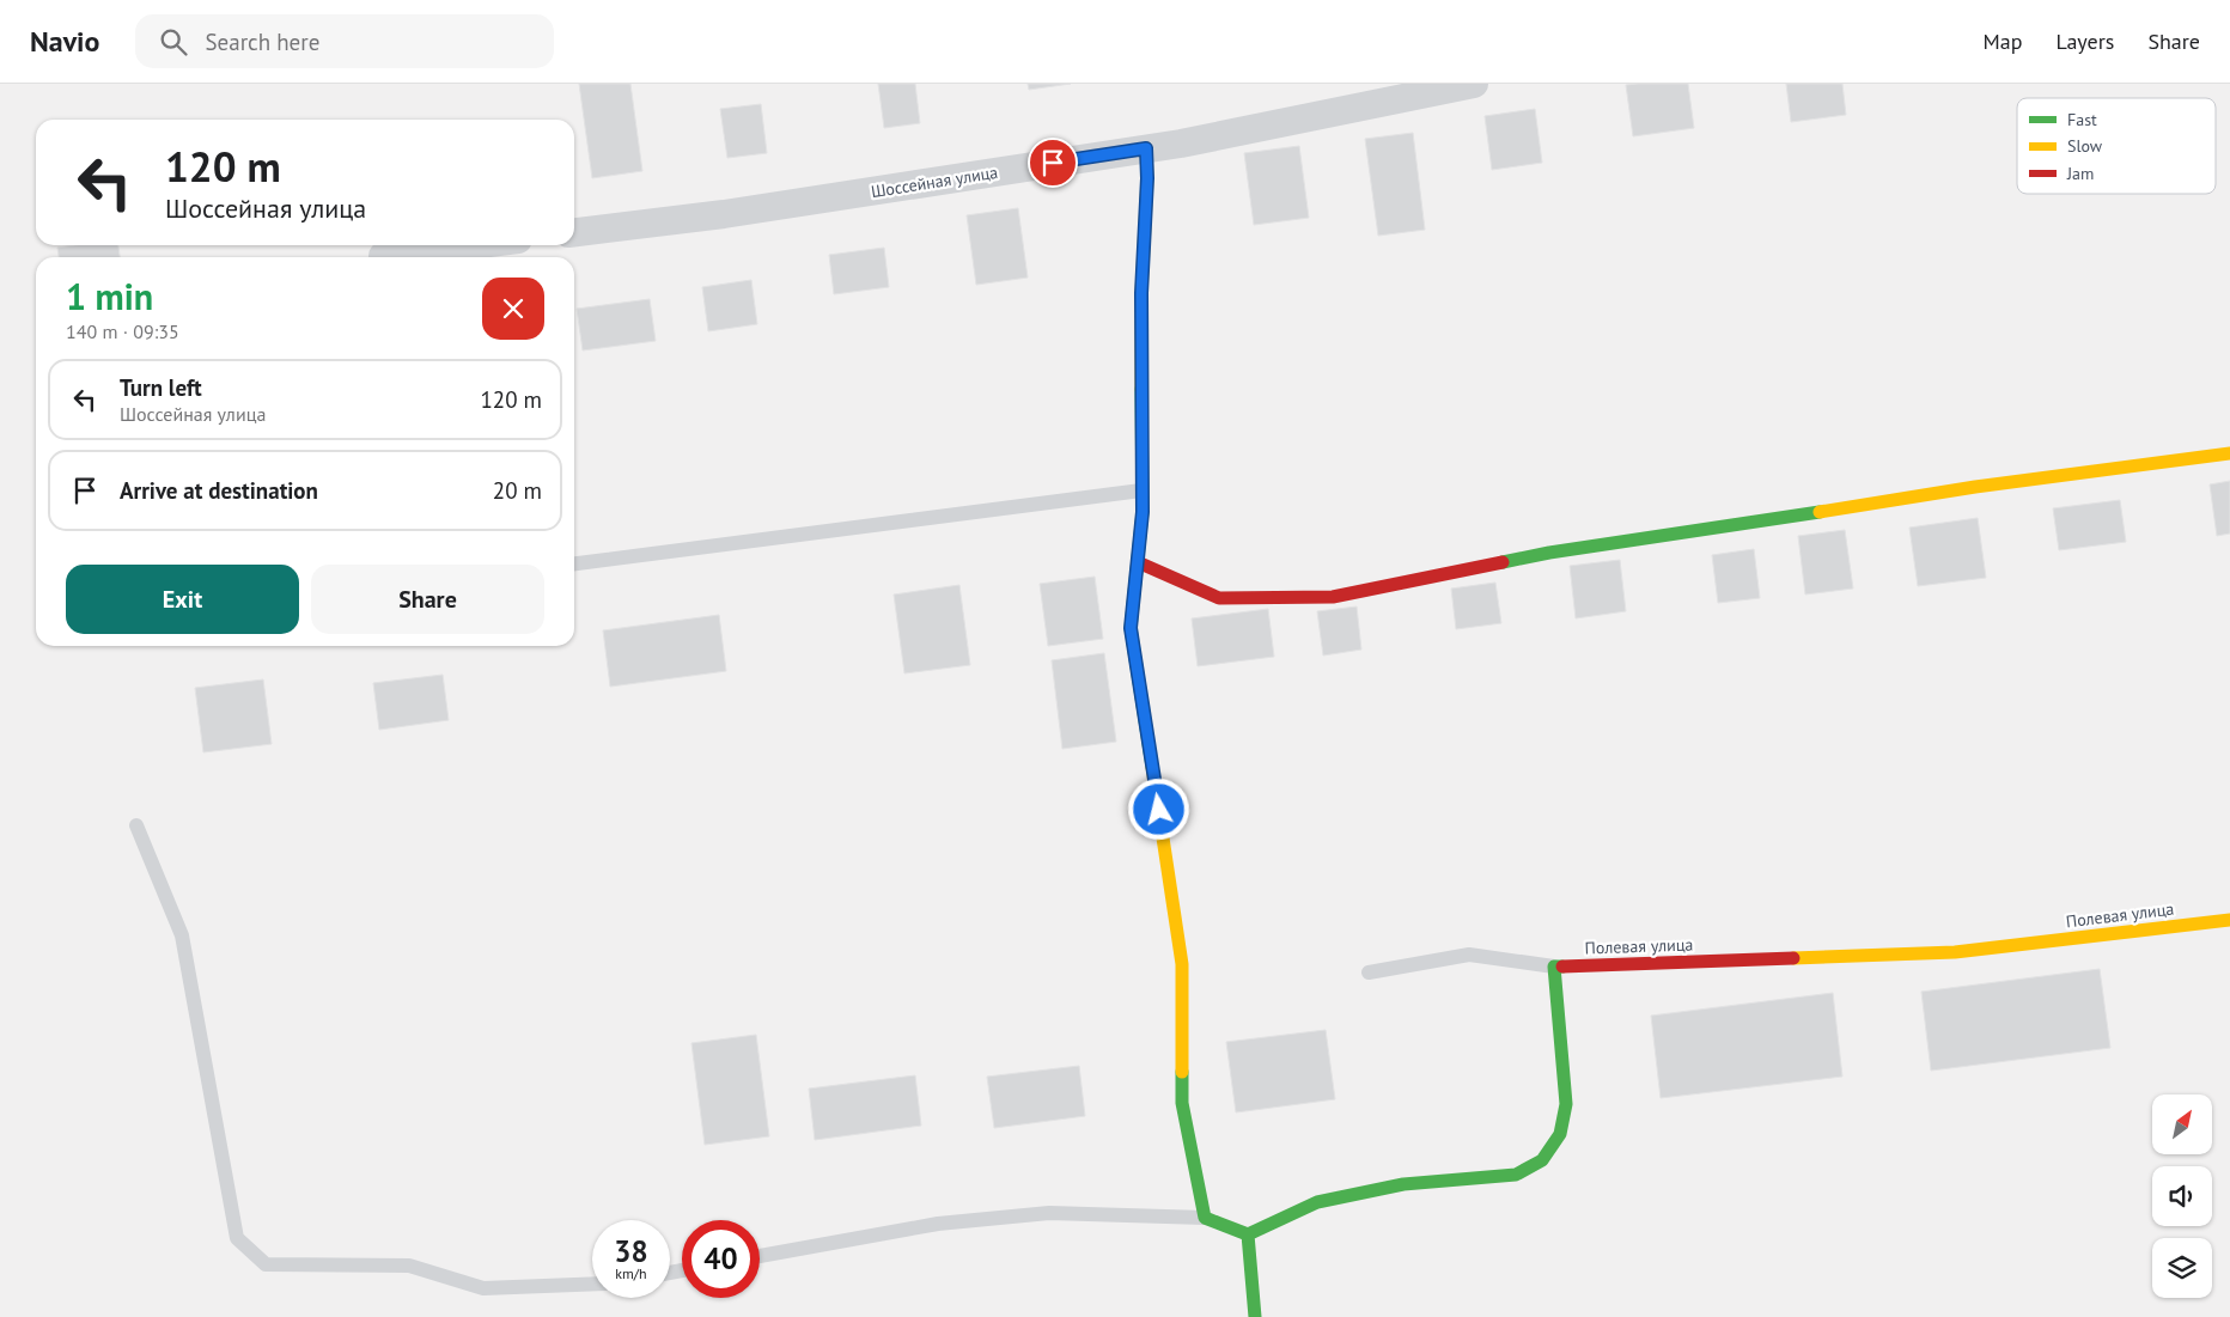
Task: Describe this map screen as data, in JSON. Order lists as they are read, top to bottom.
{
  "streets": {
    "street": ["Шоссейная улица", "Полевая улица"]
  },
  "legend": ["Fast", "Slow", "Jam"],
  "north": "top right",
  "page": {
    "header": "Navio",
    "search": "Search here",
    "nav": ["Map", "Layers", "Share"],
    "turn": ["120 m", "Шоссейная улица"],
    "heading": ["1 min", "140 m · 09:35"],
    "list": [
      {
        "name": "Turn left",
        "note": "Шоссейная улица",
        "value": "120 m"
      },
      {
        "name": "Arrive at destination",
        "value": "20 m"
      }
    ],
    "buttons": ["Exit", "Share"],
    "speed": "38 km/h",
    "limit": "40"
  }
}
